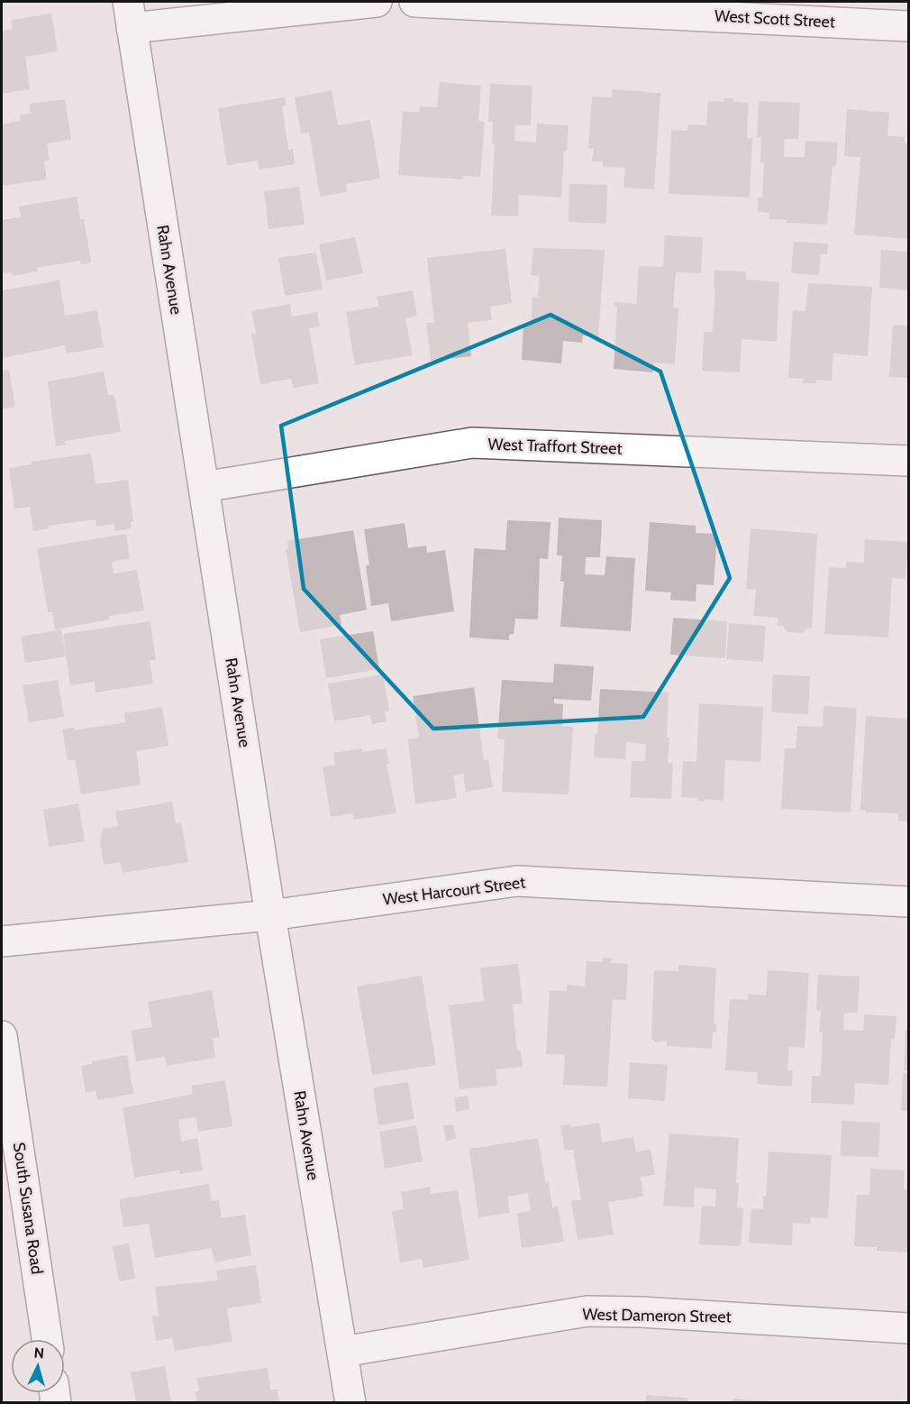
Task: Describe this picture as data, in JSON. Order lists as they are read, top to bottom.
{
  "streets": {
    "street": [
      "West Scott Street",
      "Rahn Avenue",
      "West Traffort Street",
      "West Harcourt Street",
      "South Susana Road",
      "West Dameron Street"
    ]
  },
  "crossings": [
    ["Rahn Avenue", "West Traffort Street"],
    ["Rahn Avenue", "West Harcourt Street"],
    ["Rahn Avenue", "West Dameron Street"]
  ],
  "north": "top"
}
